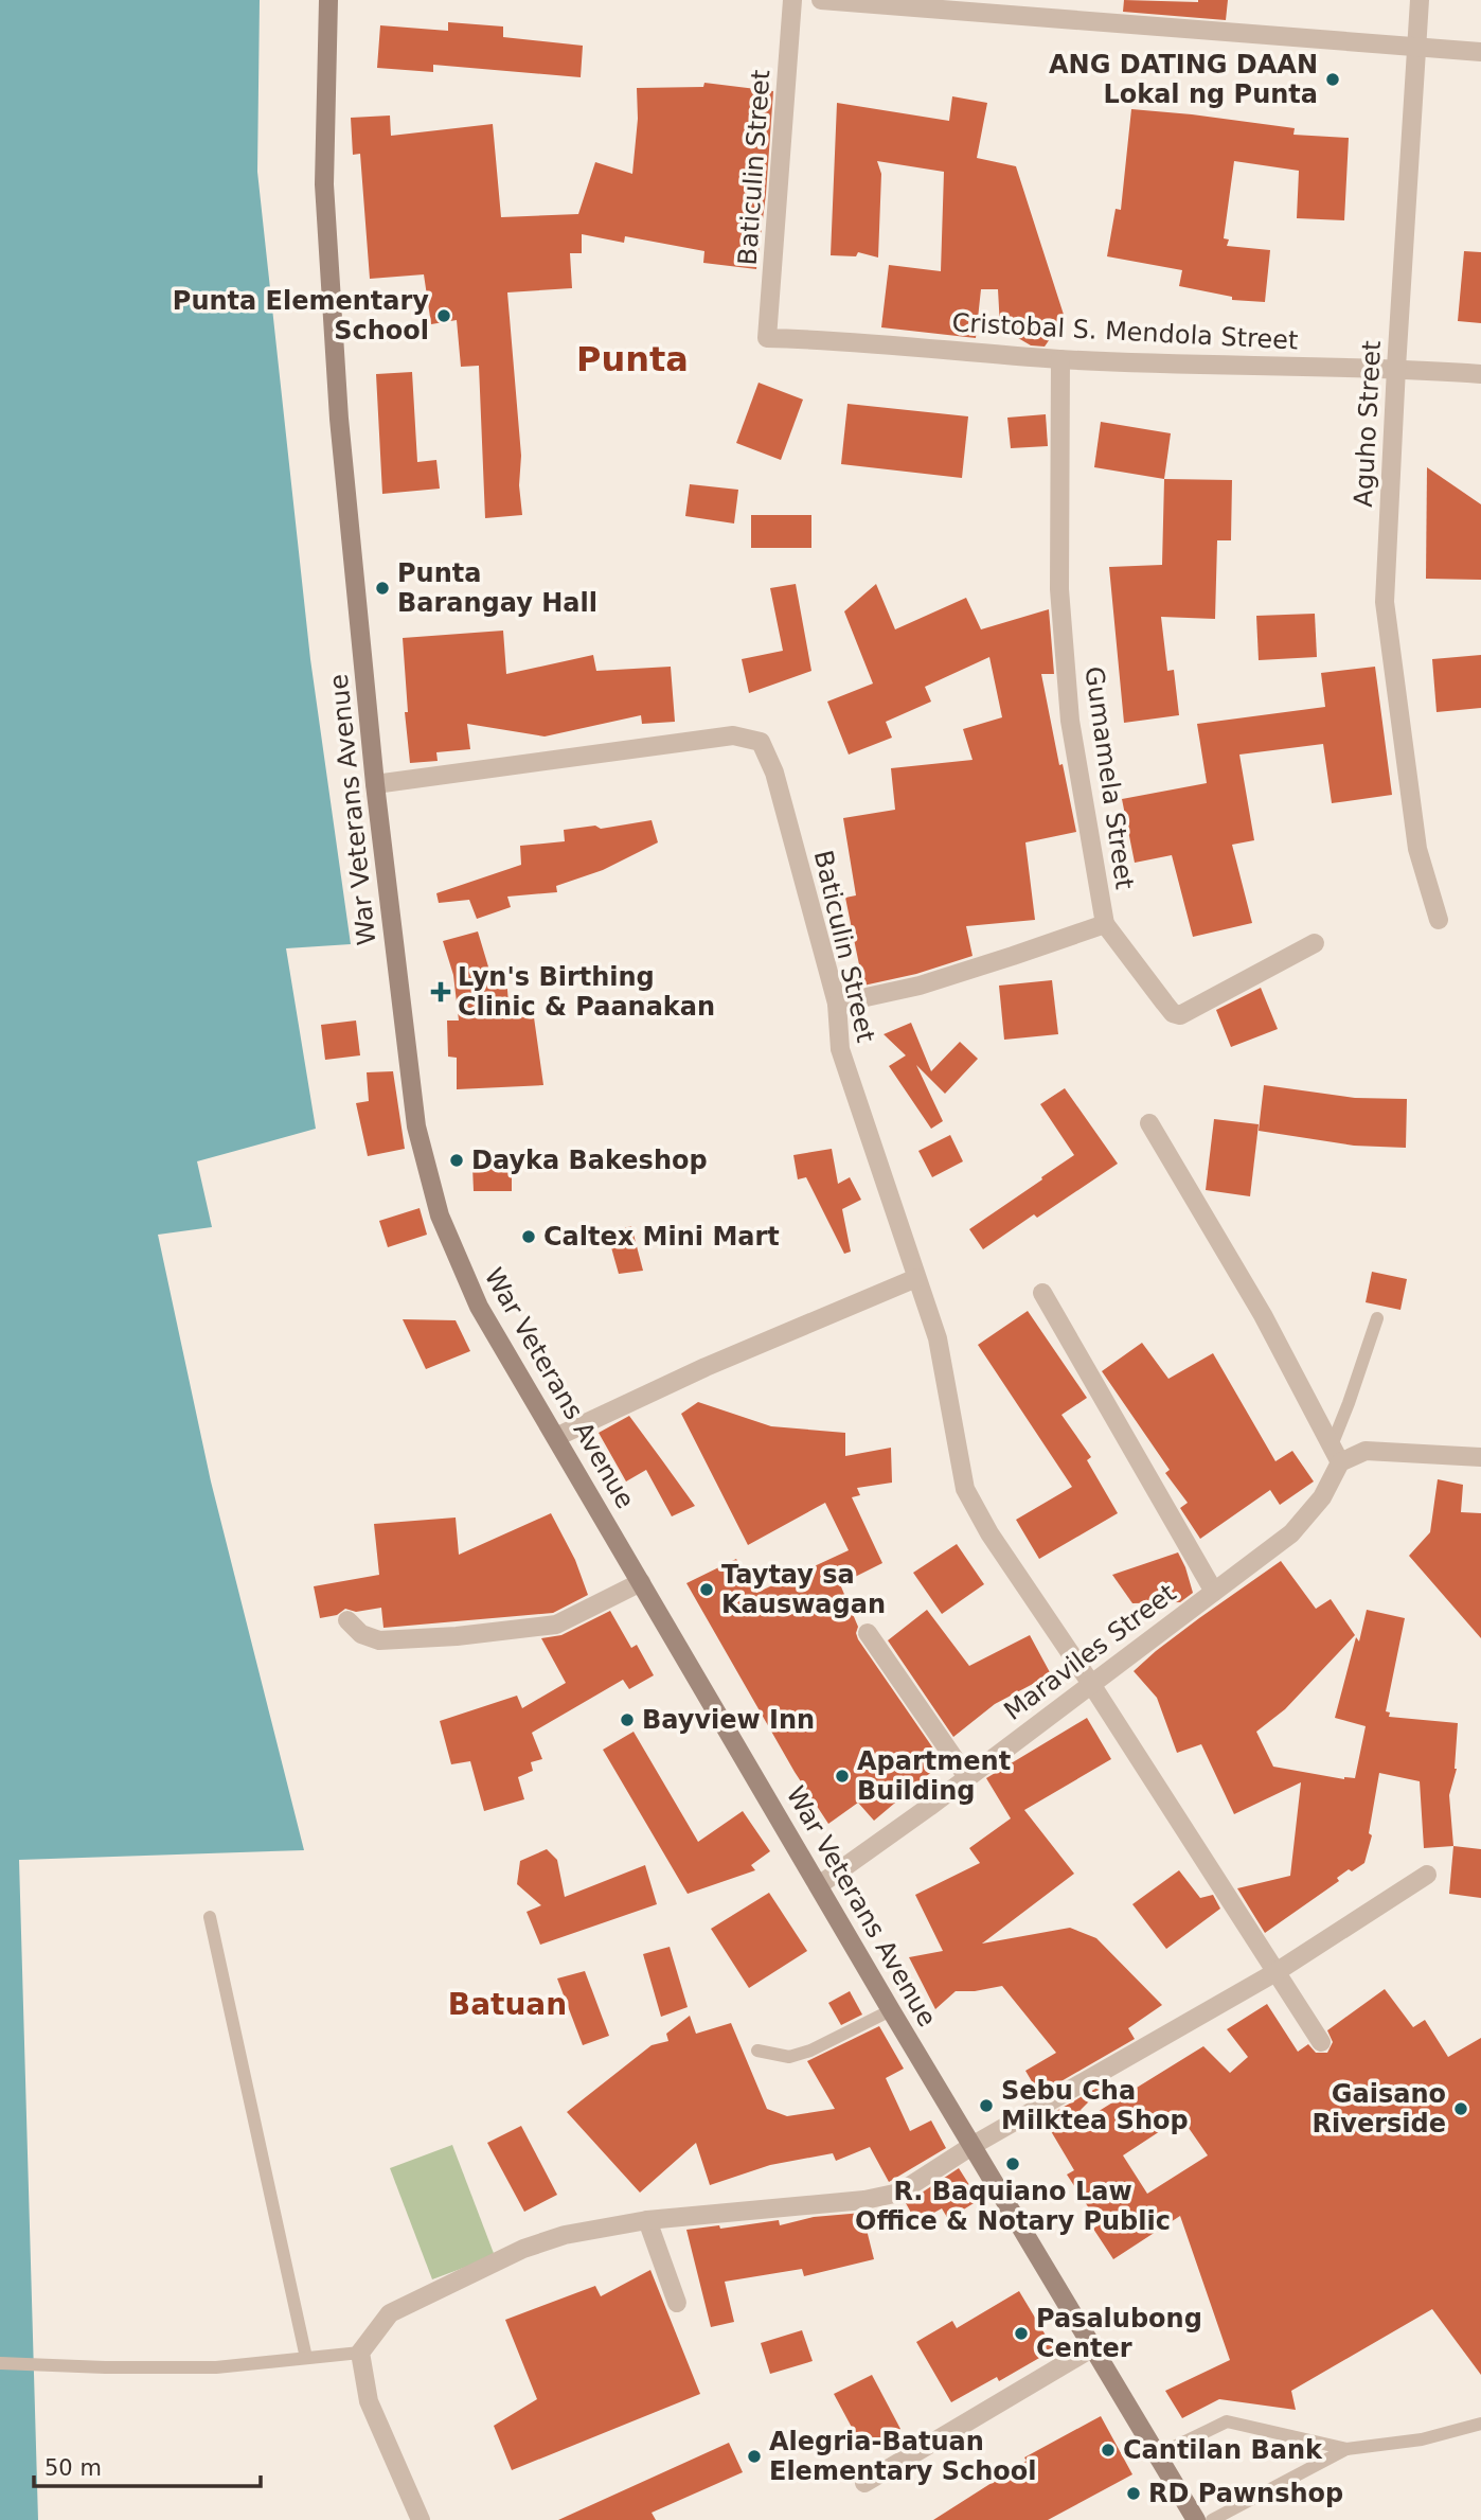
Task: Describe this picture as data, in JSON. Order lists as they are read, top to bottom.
{
  "streets": {
    "main road": ["War Veterans Avenue"],
    "street": [
      "Baticulin Street",
      "Cristobal S. Mendola Street",
      "Aguho Street",
      "Gumamela Street",
      "Maraviles Street"
    ]
  },
  "crossings": [
    ["Baticulin Street", "Cristobal S. Mendola Street"],
    ["Baticulin Street", "Gumamela Street"],
    ["Baticulin Street", "War Veterans Avenue"],
    ["Baticulin Street", "Maraviles Street"],
    ["Cristobal S. Mendola Street", "Aguho Street"],
    ["Cristobal S. Mendola Street", "Gumamela Street"],
    ["War Veterans Avenue", "Maraviles Street"]
  ],
  "districts": ["Punta", "Batuan"],
  "places": {
    "other": [
      "ANG DATING DAAN Lokal ng Punta",
      "Punta Elementary School",
      "Punta Barangay Hall",
      "Dayka Bakeshop",
      "Caltex Mini Mart",
      "Taytay sa Kauswagan",
      "Bayview Inn",
      "Apartment Building",
      "Sebu Cha Milktea Shop",
      "Gaisano Riverside",
      "R. Baquiano Law Office & Notary Public",
      "Pasalubong Center",
      "Cantilan Bank",
      "Alegria-Batuan Elementary School",
      "RD Pawnshop"
    ],
    "health": ["Lyn's Birthing Clinic & Paanakan"]
  },
  "scale_bar": "50 m"
}
